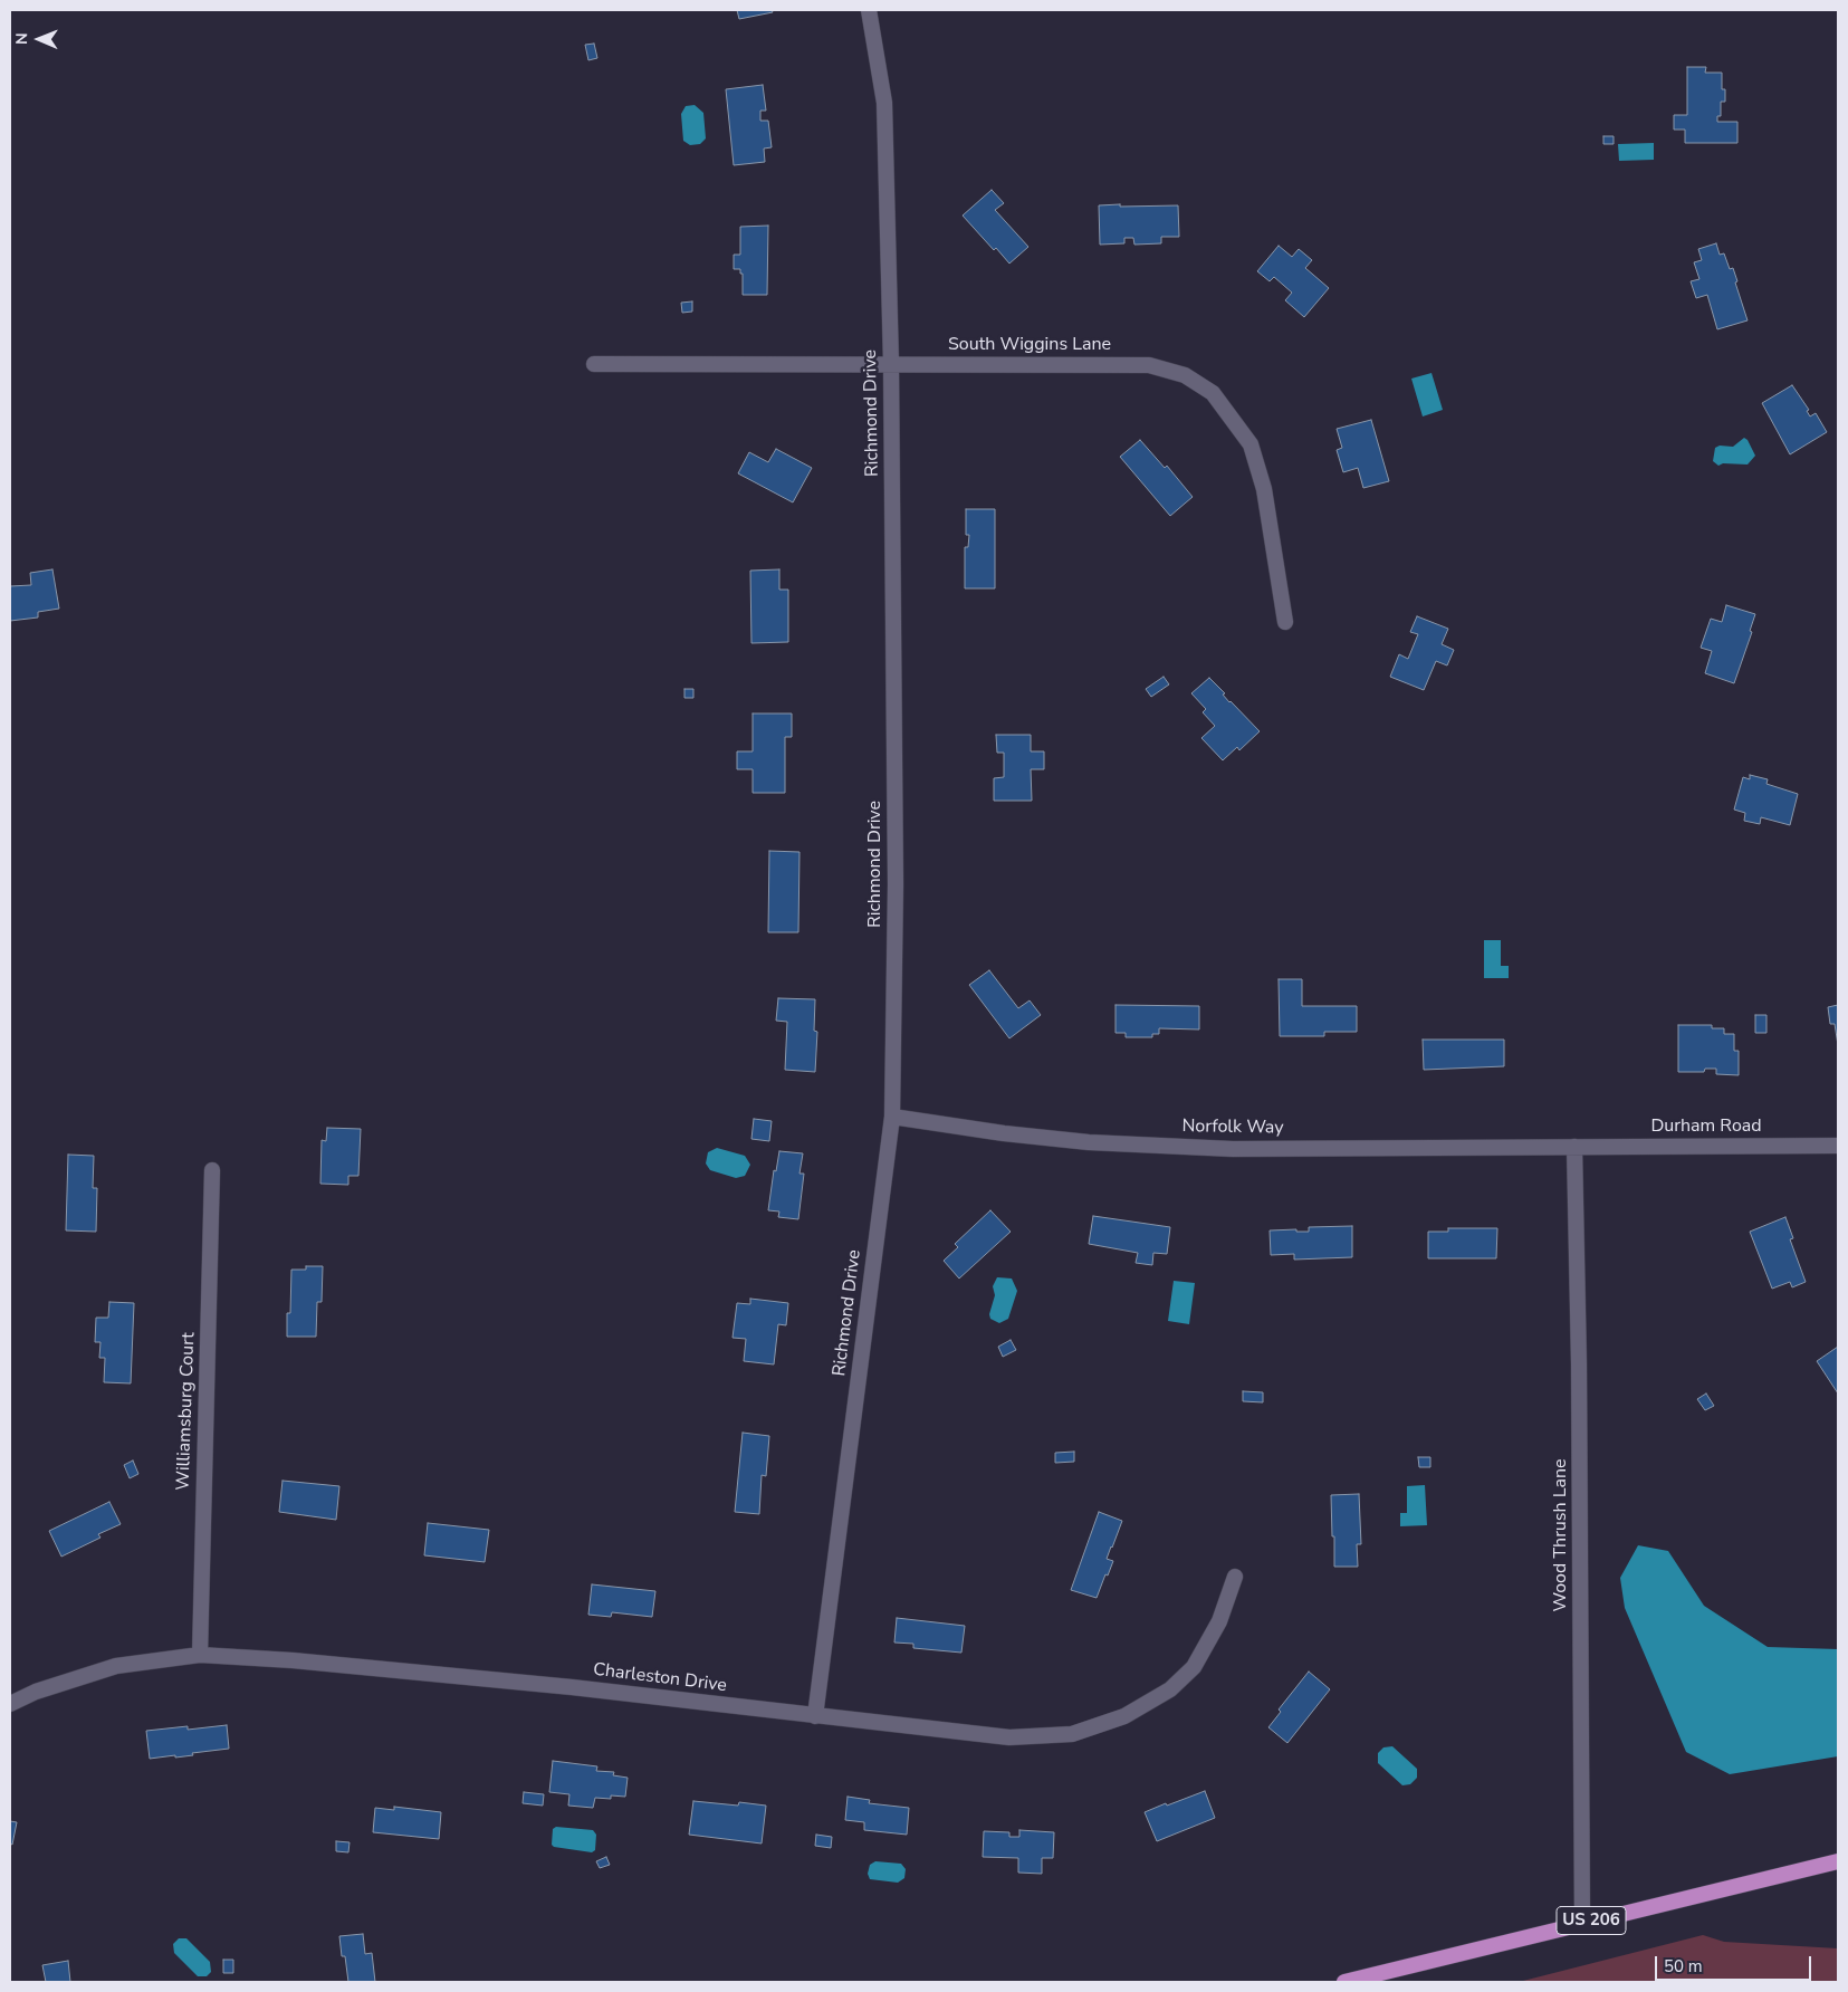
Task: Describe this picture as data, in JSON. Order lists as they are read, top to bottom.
{
  "streets": {
    "highway": ["US 206"],
    "street": [
      "South Wiggins Lane",
      "Richmond Drive",
      "Durham Road",
      "Norfolk Way",
      "Williamsburg Court",
      "Wood Thrush Lane",
      "Charleston Drive"
    ]
  },
  "crossings": [
    ["South Wiggins Lane", "Richmond Drive"],
    ["Richmond Drive", "Norfolk Way"],
    ["Richmond Drive", "Charleston Drive"],
    ["Durham Road", "Norfolk Way"],
    ["Durham Road", "Wood Thrush Lane"],
    ["Norfolk Way", "Wood Thrush Lane"],
    ["Williamsburg Court", "Charleston Drive"],
    ["Wood Thrush Lane", "US 206"]
  ],
  "scale_bar": "50 m",
  "north": "left"
}
